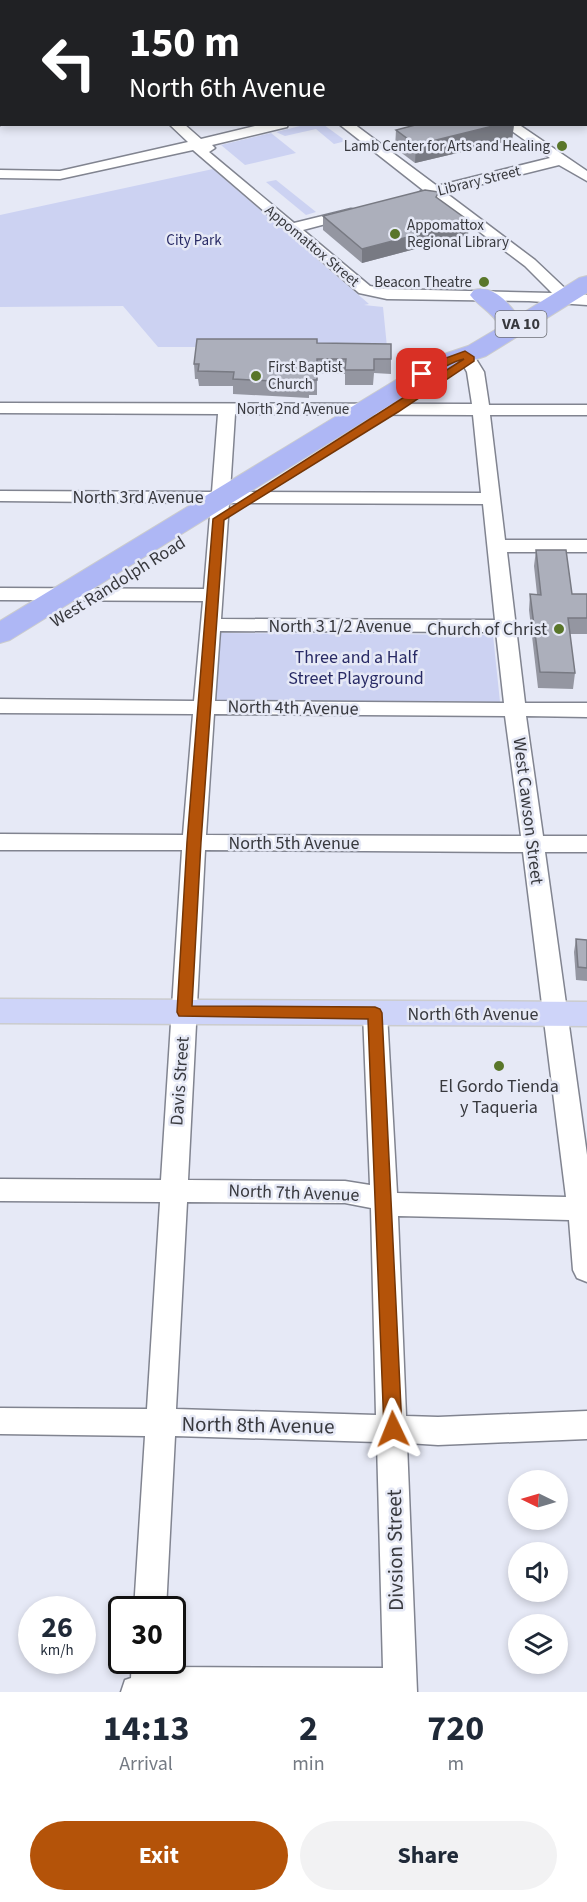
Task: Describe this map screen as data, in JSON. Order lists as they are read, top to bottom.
{
  "streets": {
    "highway": ["VA 10", "West Randolph Road"],
    "main road": ["North 6th Avenue"],
    "street": [
      "Library Street",
      "Appomattox Street",
      "North 2nd Avenue",
      "North 3rd Avenue",
      "North 3 1/2 Avenue",
      "North 4th Avenue",
      "West Cawson Street",
      "North 5th Avenue",
      "Davis Street",
      "North 7th Avenue",
      "North 8th Avenue",
      "Divsion Street"
    ]
  },
  "crossings": [
    ["Appomattox Street", "VA 10"],
    ["Appomattox Street", "West Randolph Road"],
    ["VA 10", "West Randolph Road"],
    ["North 2nd Avenue", "West Randolph Road"],
    ["North 2nd Avenue", "West Cawson Street"],
    ["North 2nd Avenue", "Davis Street"],
    ["North 3rd Avenue", "West Randolph Road"],
    ["North 3rd Avenue", "Davis Street"],
    ["West Randolph Road", "West Cawson Street"],
    ["West Randolph Road", "Davis Street"],
    ["North 3 1/2 Avenue", "West Cawson Street"],
    ["North 3 1/2 Avenue", "Davis Street"],
    ["North 4th Avenue", "West Cawson Street"],
    ["North 4th Avenue", "Davis Street"],
    ["West Cawson Street", "North 5th Avenue"],
    ["West Cawson Street", "North 6th Avenue"],
    ["West Cawson Street", "North 7th Avenue"],
    ["North 5th Avenue", "Davis Street"],
    ["North 6th Avenue", "Davis Street"],
    ["North 6th Avenue", "Divsion Street"],
    ["Davis Street", "North 7th Avenue"],
    ["Davis Street", "North 8th Avenue"],
    ["North 7th Avenue", "Divsion Street"],
    ["North 8th Avenue", "Divsion Street"]
  ],
  "parks": ["City Park", "Three and a Half Street Playground"],
  "places": [
    "Lamb Center for Arts and Healing",
    "Appomattox Regional Library",
    "Beacon Theatre",
    "First Baptist Church",
    "Church of Christ",
    "El Gordo Tienda y Taqueria"
  ],
  "north": "left",
  "page": {
    "turn": ["150 m", "North 6th Avenue"],
    "speed": "26 km/h",
    "limit": "30",
    "eta": [
      "14:13",
      "Arrival",
      "2",
      "min",
      "720",
      "m"
    ],
    "buttons": ["Exit", "Share"]
  }
}
